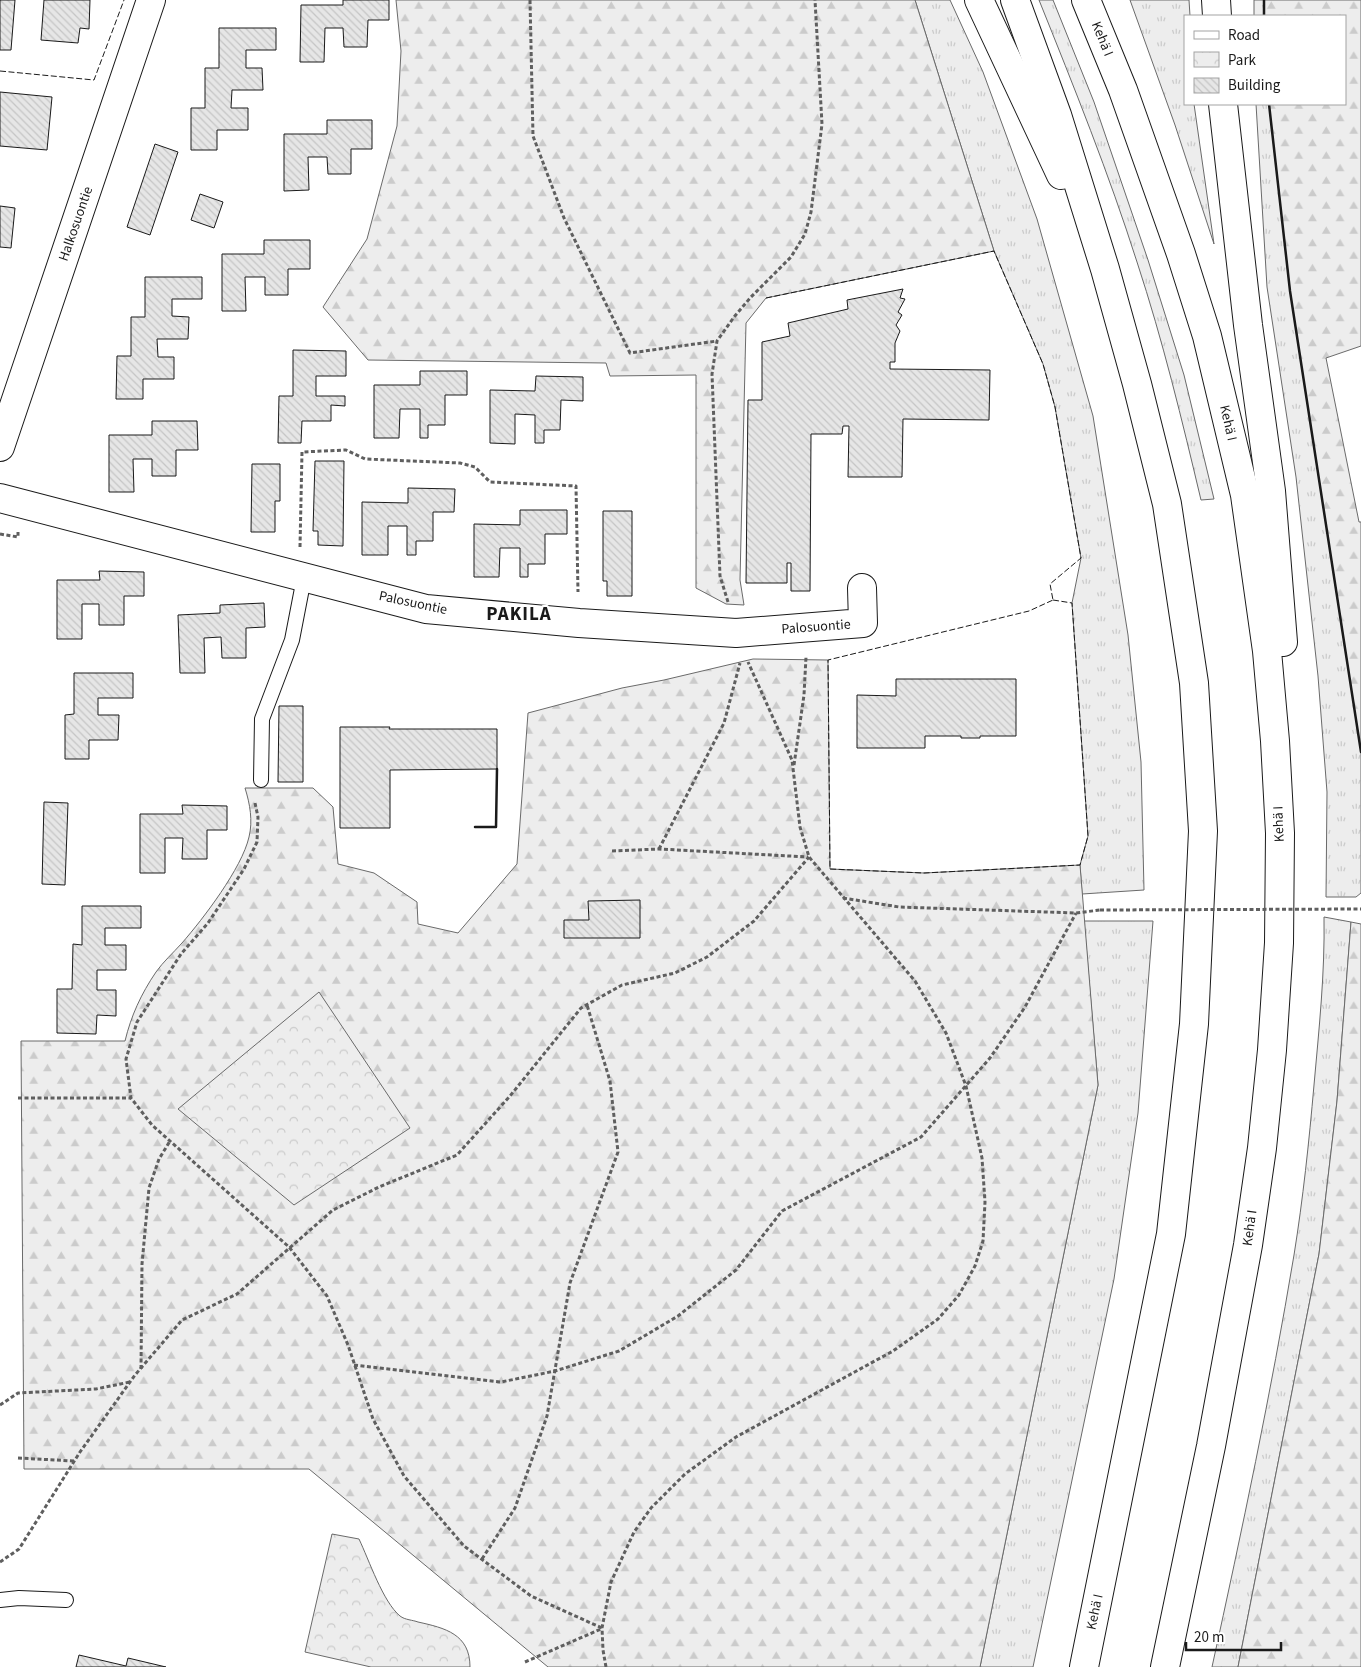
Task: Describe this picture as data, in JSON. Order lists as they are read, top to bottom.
{
  "streets": {
    "main road": ["Kehä I", "Halkosuontie", "Palosuontie"]
  },
  "districts": ["PAKILA"],
  "legend": ["Road", "Park", "Building"],
  "scale_bar": "20 m"
}
